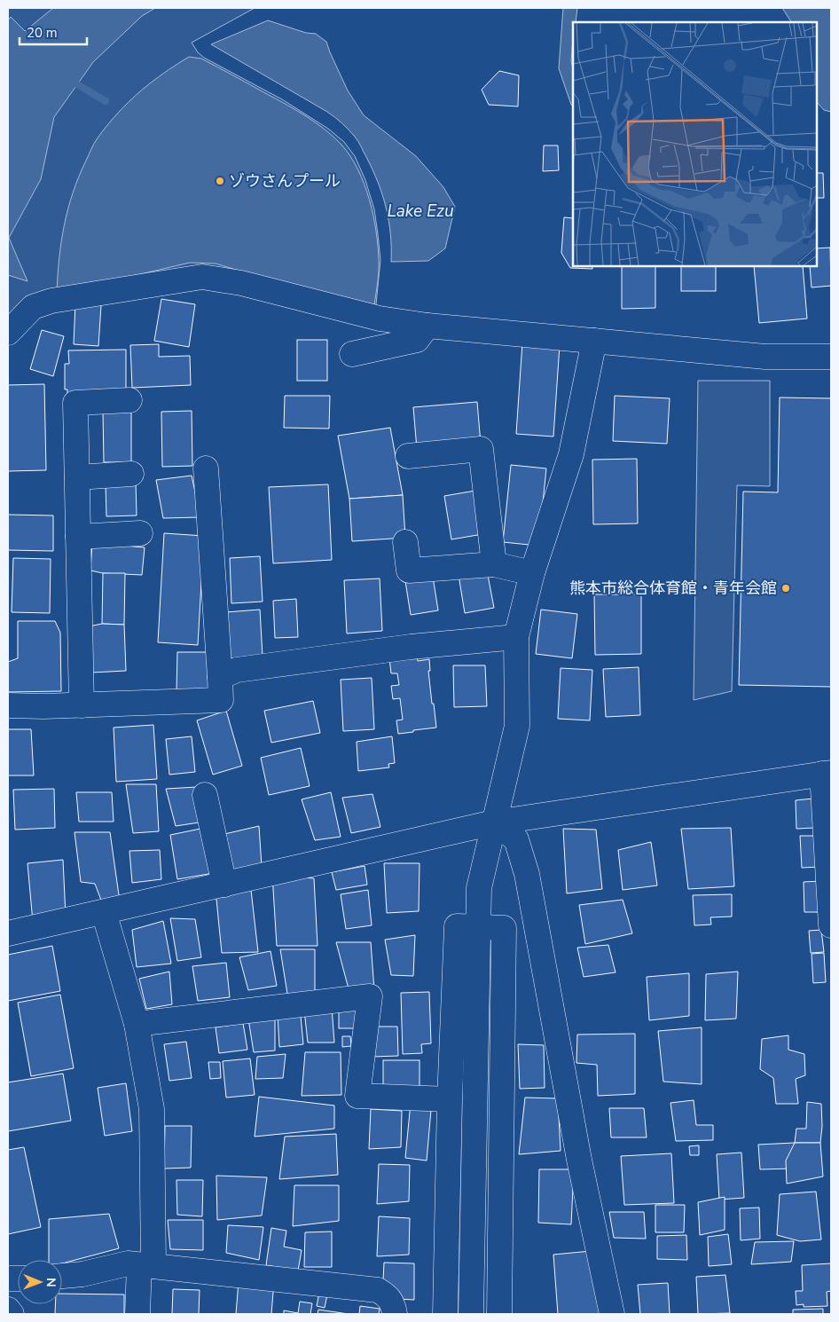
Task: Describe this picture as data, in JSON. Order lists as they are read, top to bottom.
{
  "water": ["Lake Ezu"],
  "places": ["ゾウさんプール", "熊本市総合体育館・青年会館"],
  "scale_bar": "20 m",
  "north": "right"
}
